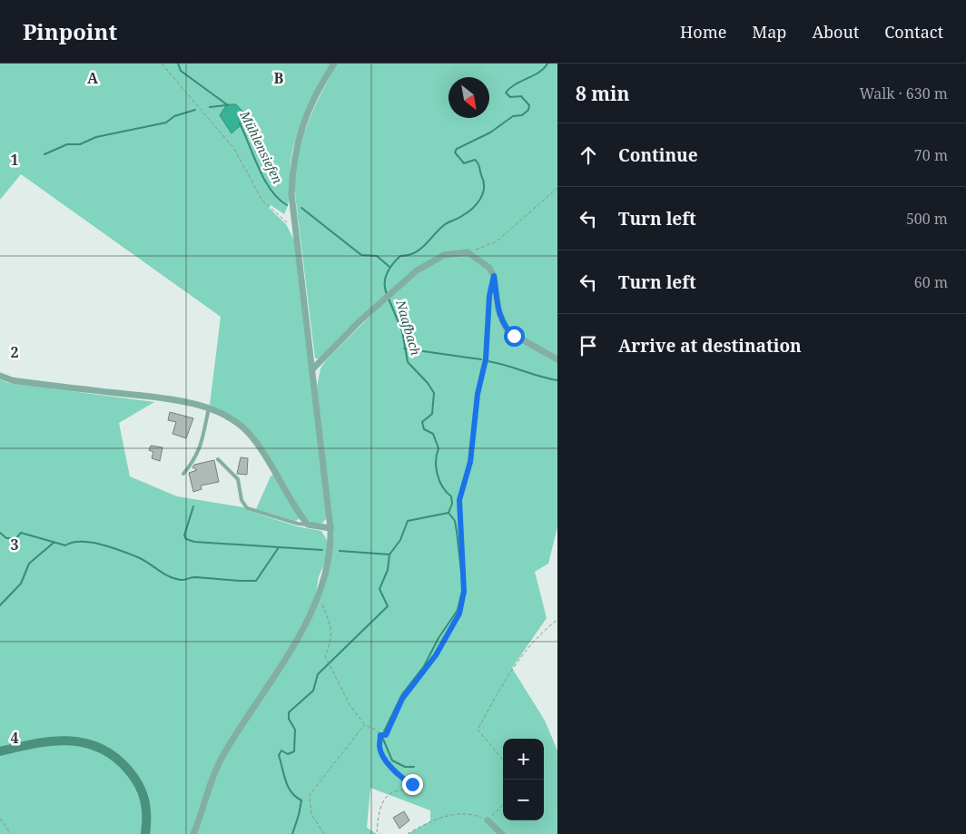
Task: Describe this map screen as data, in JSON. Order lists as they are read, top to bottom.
{
  "water": ["Mühlensiefen", "Naafbach"],
  "north": "bottom right",
  "page": {
    "header": "Pinpoint",
    "nav": [
      "Home",
      "Map",
      "About",
      "Contact"
    ],
    "heading": ["8 min", "Walk · 630 m"],
    "list": [
      ["Continue", "70 m"],
      ["Turn left", "500 m"],
      ["Turn left", "60 m"],
      "Arrive at destination"
    ],
    "map_buttons": ["+", "−"]
  },
  "grid": {
    "columns": ["A", "B"],
    "rows": [
      "1",
      "2",
      "3",
      "4"
    ]
  }
}
